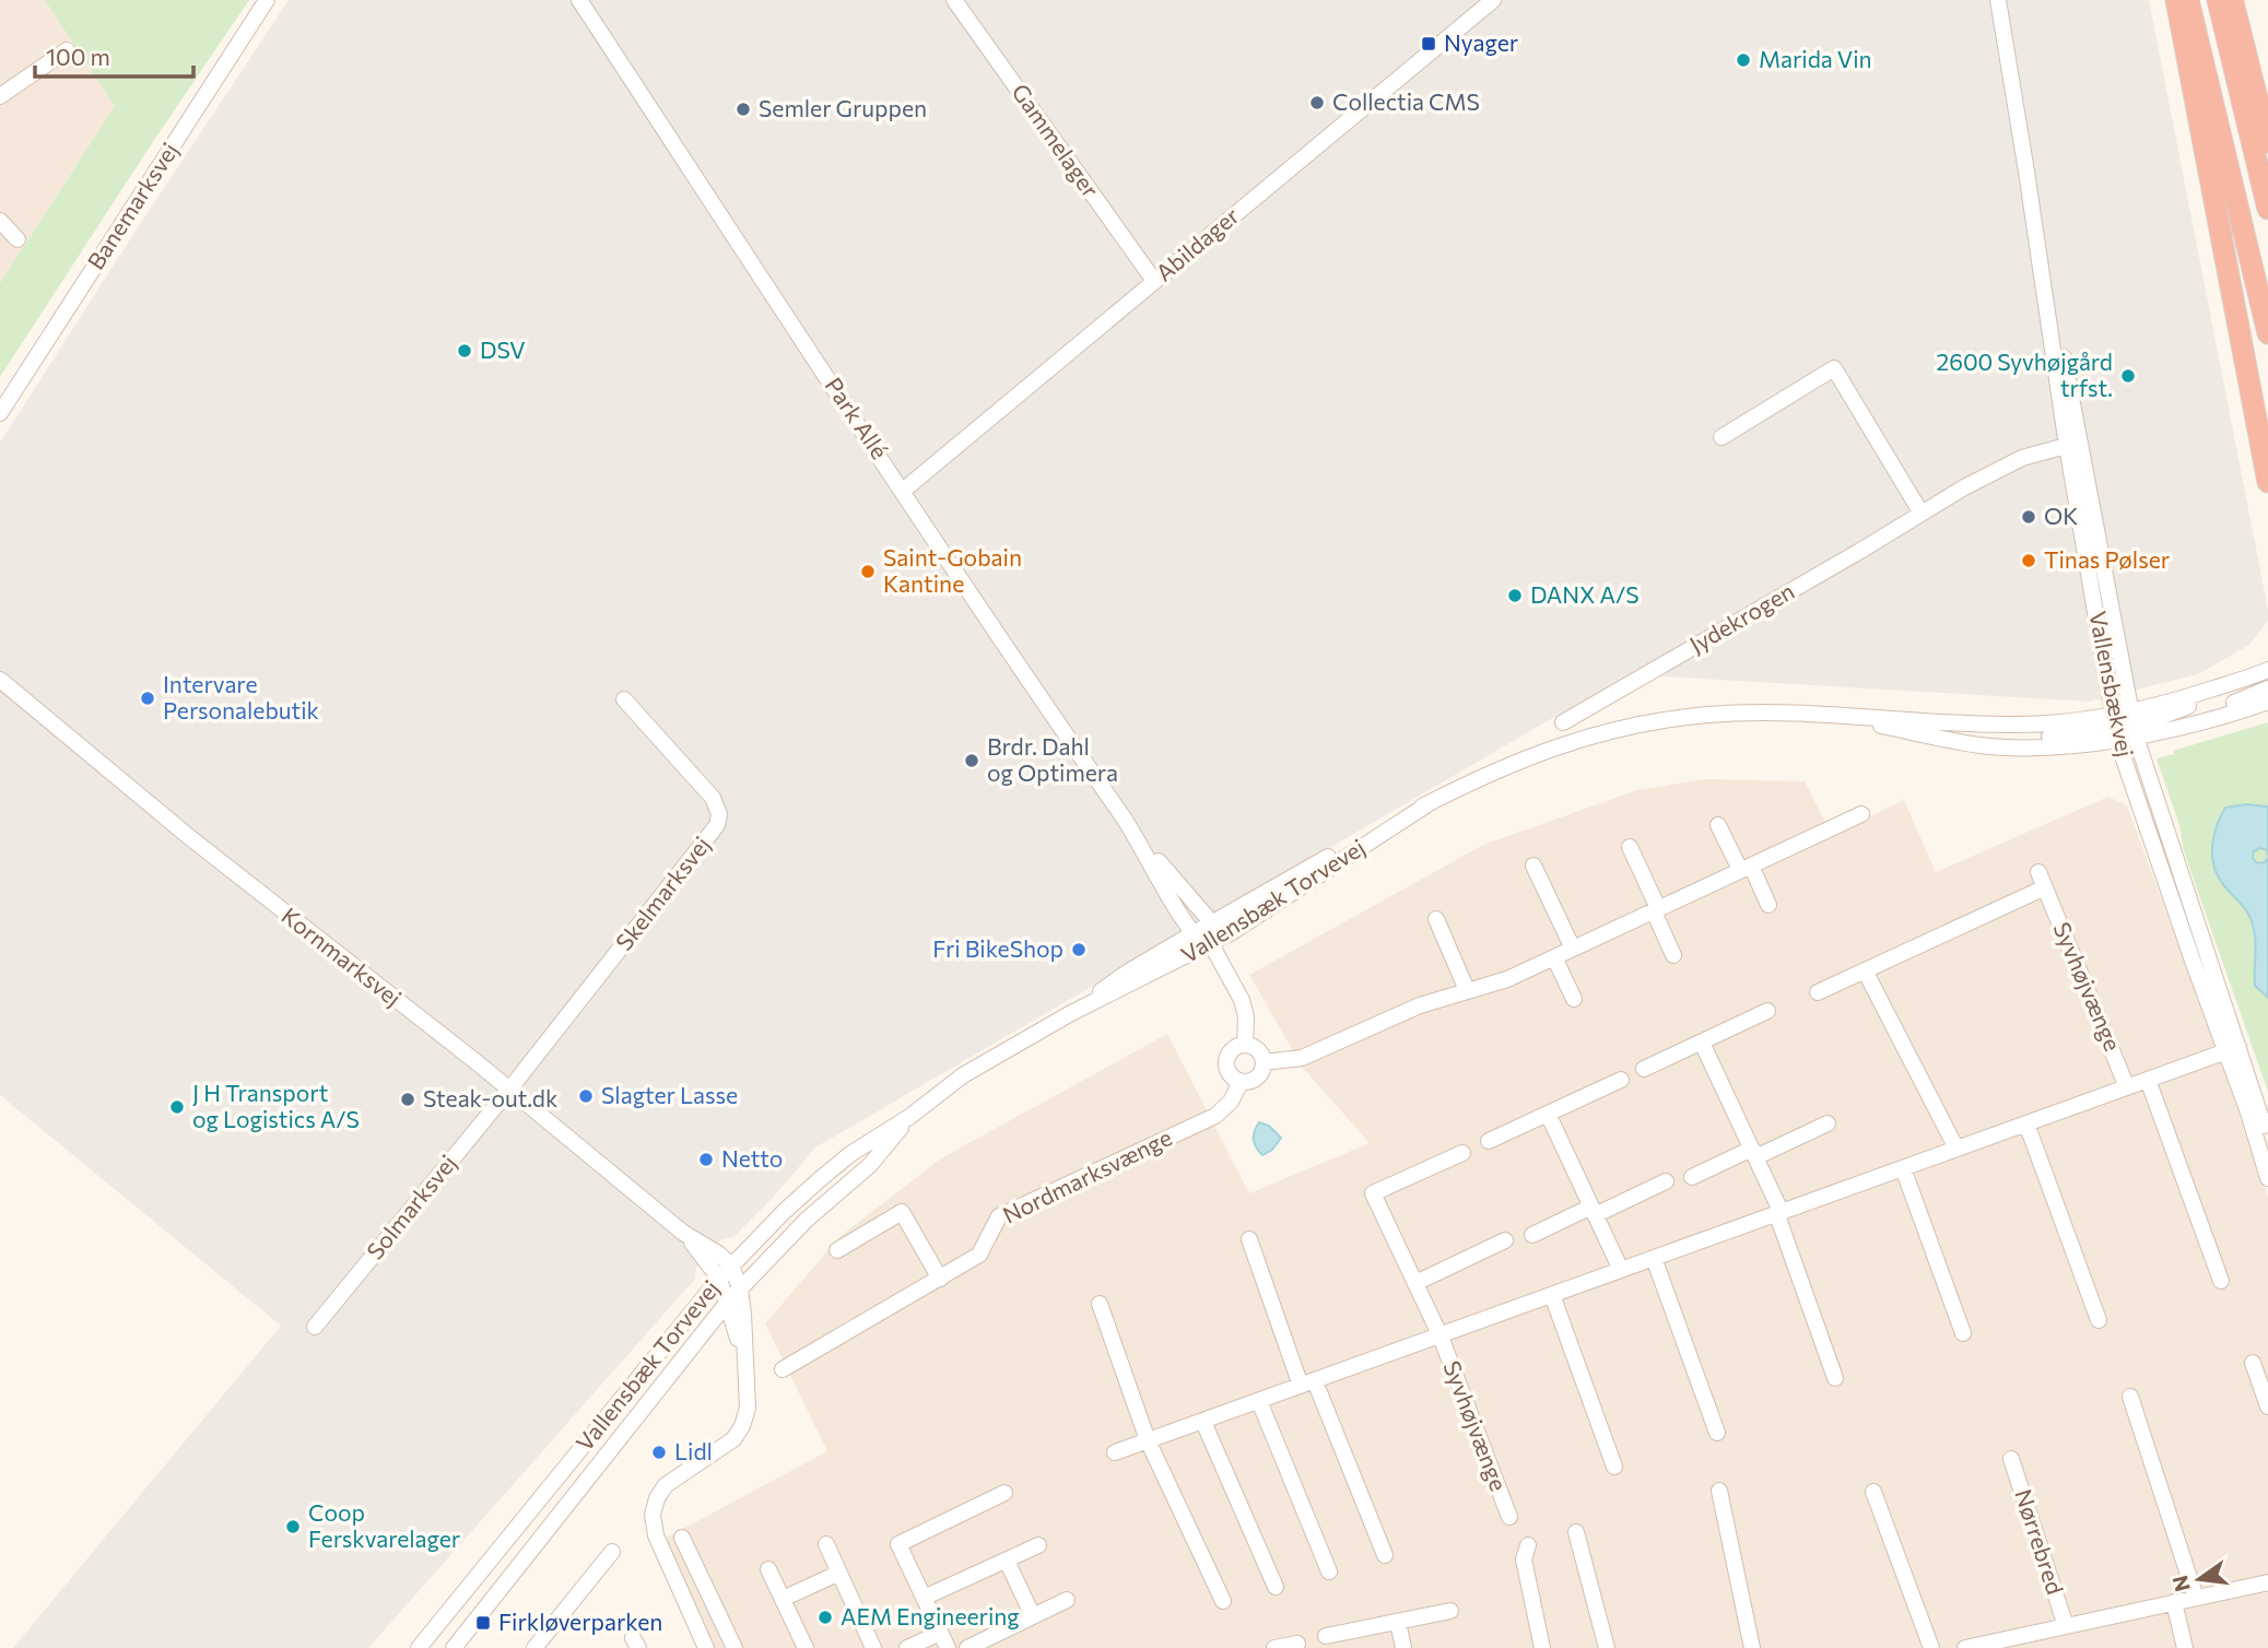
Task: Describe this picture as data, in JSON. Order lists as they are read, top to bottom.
{
  "streets": {
    "street": [
      "Gammelager",
      "Banemarksvej",
      "Abildager",
      "Park Allé",
      "Jydekrogen",
      "Vallensbækvej",
      "Skelmarksvej",
      "Vallensbæk Torvevej",
      "Kornmarksvej",
      "Syvhøjvænge",
      "Nordmarksvænge",
      "Solmarksvej",
      "Nørrebred"
    ]
  },
  "crossings": [
    ["Gammelager", "Abildager"],
    ["Abildager", "Park Allé"],
    ["Park Allé", "Vallensbæk Torvevej"],
    ["Jydekrogen", "Vallensbækvej"],
    ["Vallensbækvej", "Vallensbæk Torvevej"],
    ["Vallensbækvej", "Syvhøjvænge"],
    ["Skelmarksvej", "Kornmarksvej"],
    ["Skelmarksvej", "Solmarksvej"],
    ["Vallensbæk Torvevej", "Kornmarksvej"],
    ["Kornmarksvej", "Solmarksvej"]
  ],
  "places": {
    "transit": ["Nyager", "Firkløverparken"],
    "other": [
      "Marida Vin",
      "Collectia CMS",
      "Semler Gruppen",
      "DSV",
      "2600 Syvhøjgård trfst.",
      "OK",
      "Tinas Pølser",
      "Saint-Gobain Kantine",
      "DANX A/S",
      "Intervare Personalebutik",
      "Brdr. Dahl og Optimera",
      "Fri BikeShop",
      "Slagter Lasse",
      "Steak-out.dk",
      "J H Transport og Logistics A/S",
      "Netto",
      "Lidl",
      "Coop Ferskvarelager",
      "AEM Engineering"
    ]
  },
  "scale_bar": "100 m",
  "north": "left"
}
